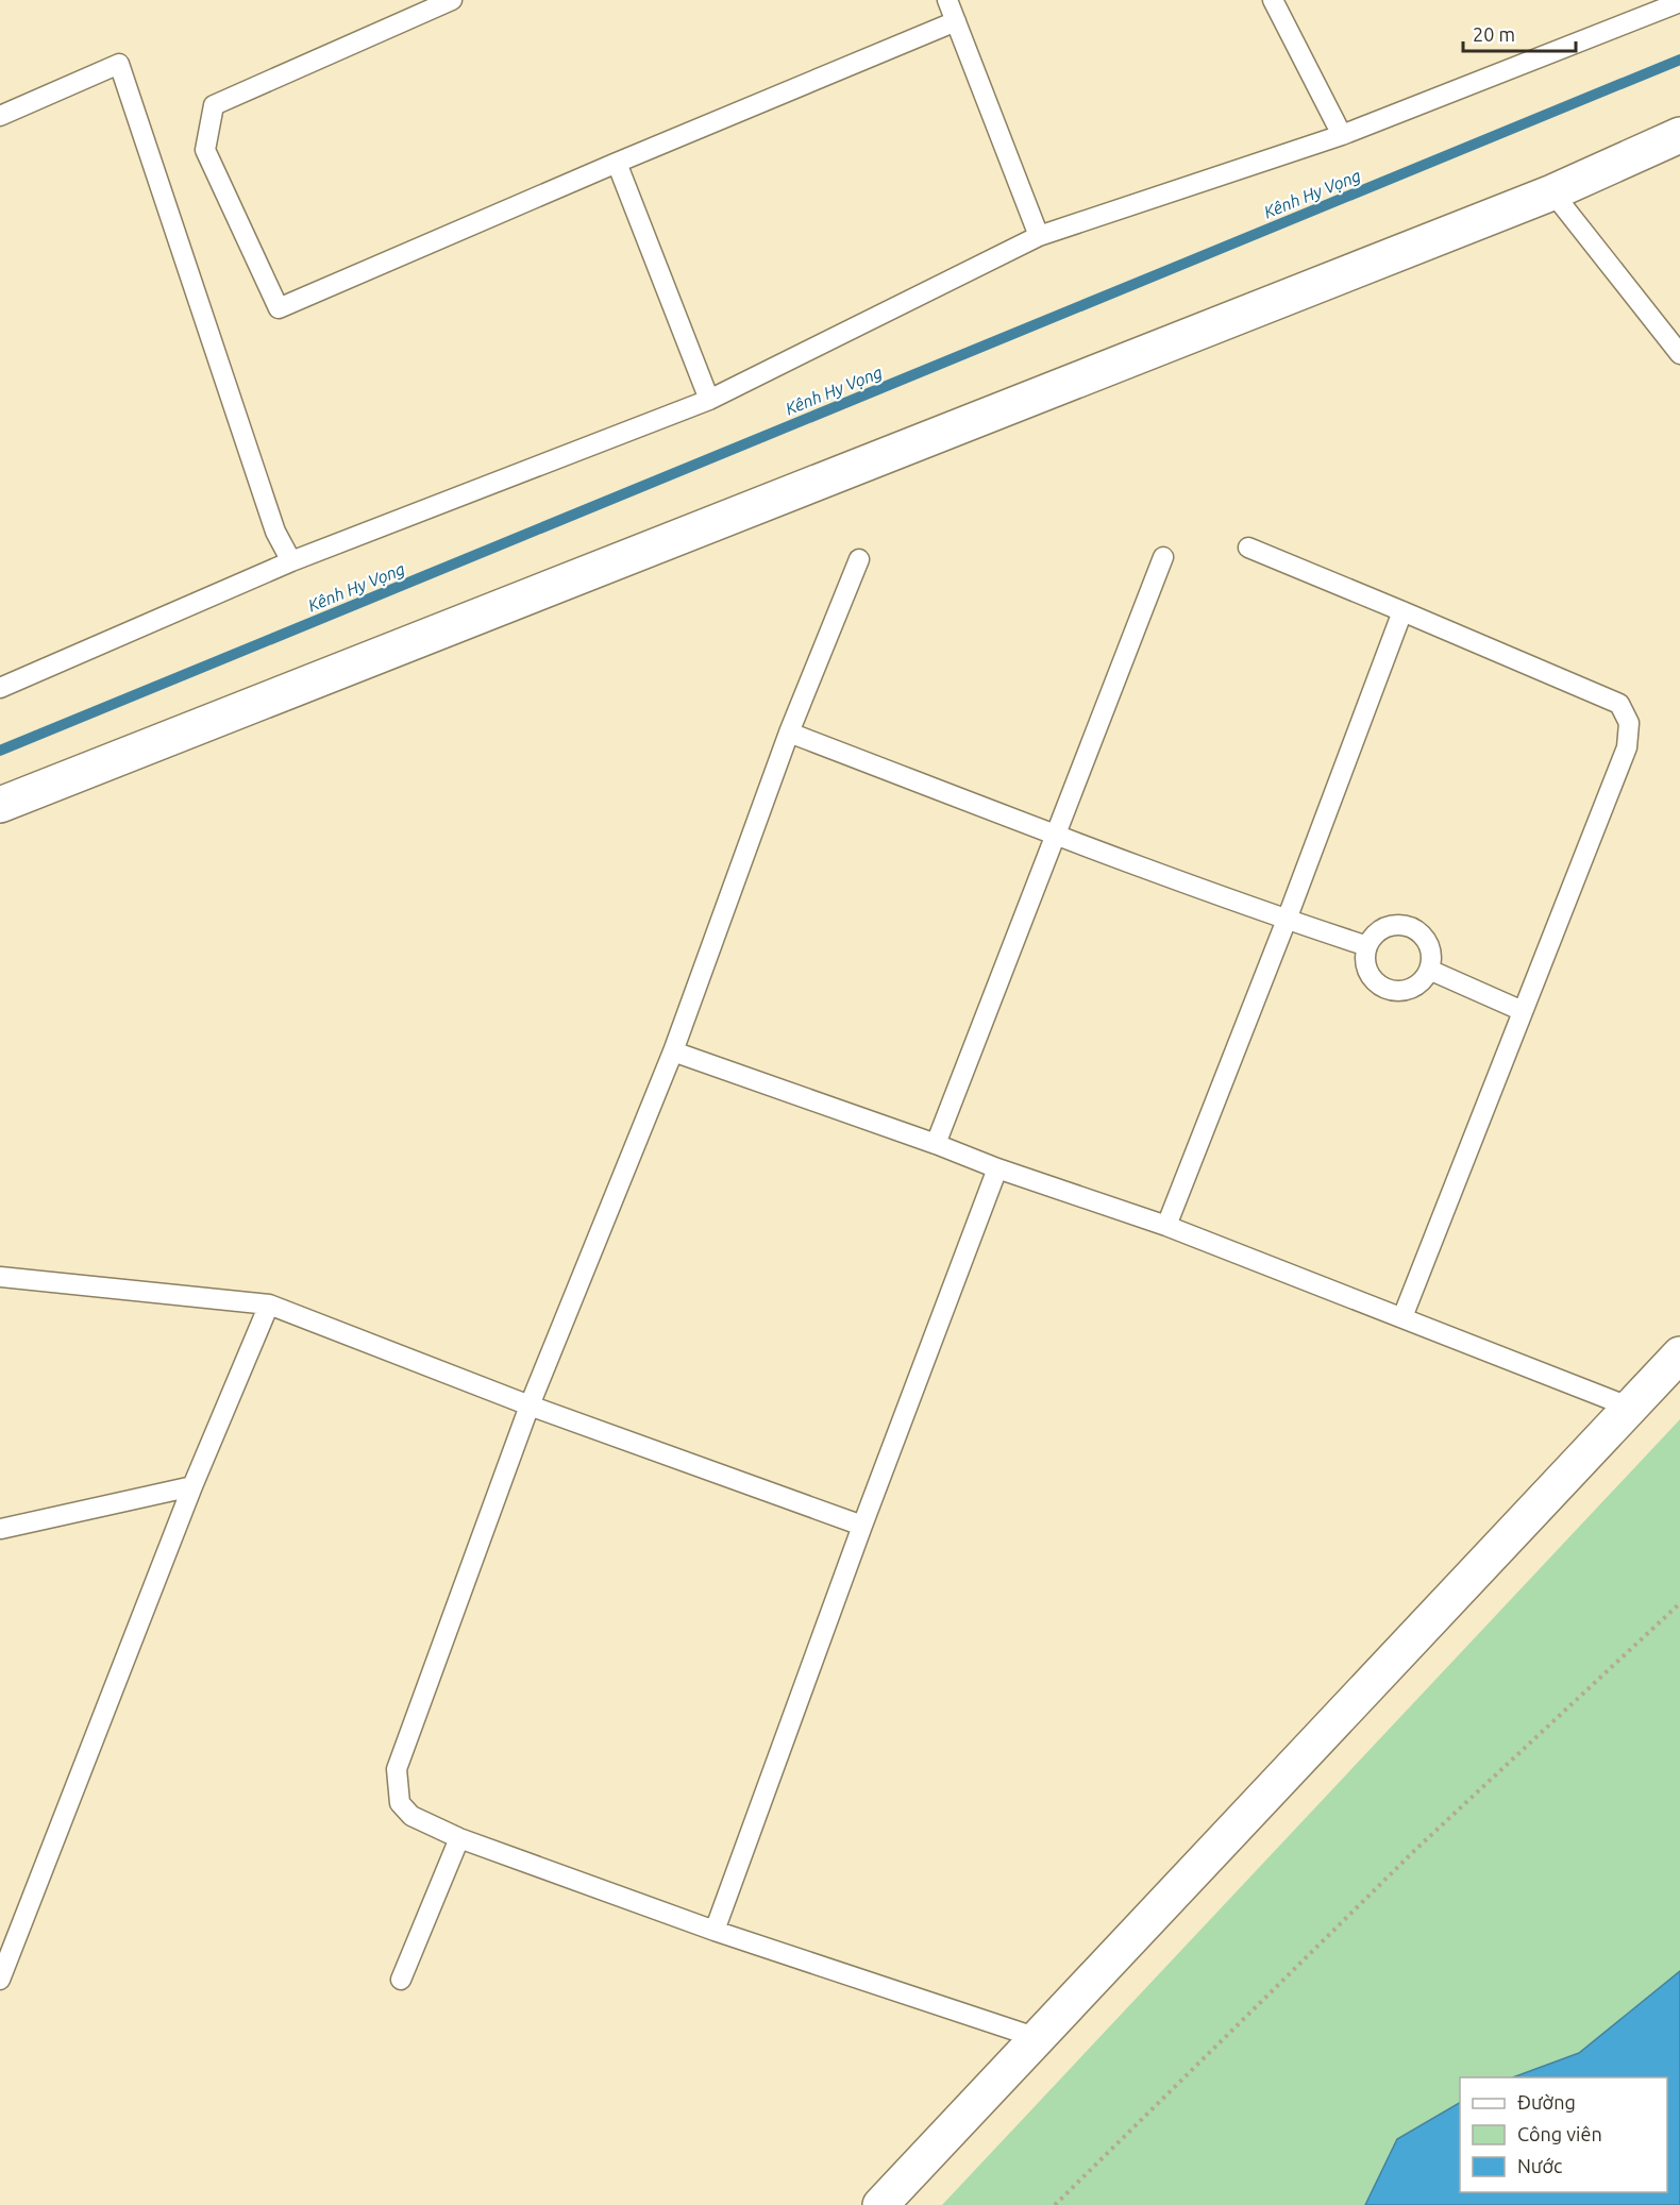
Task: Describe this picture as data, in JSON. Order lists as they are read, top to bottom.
{
  "water": ["Kênh Hy Vọng"],
  "legend": ["Đường", "Công viên", "Nước"],
  "scale_bar": "20 m"
}
